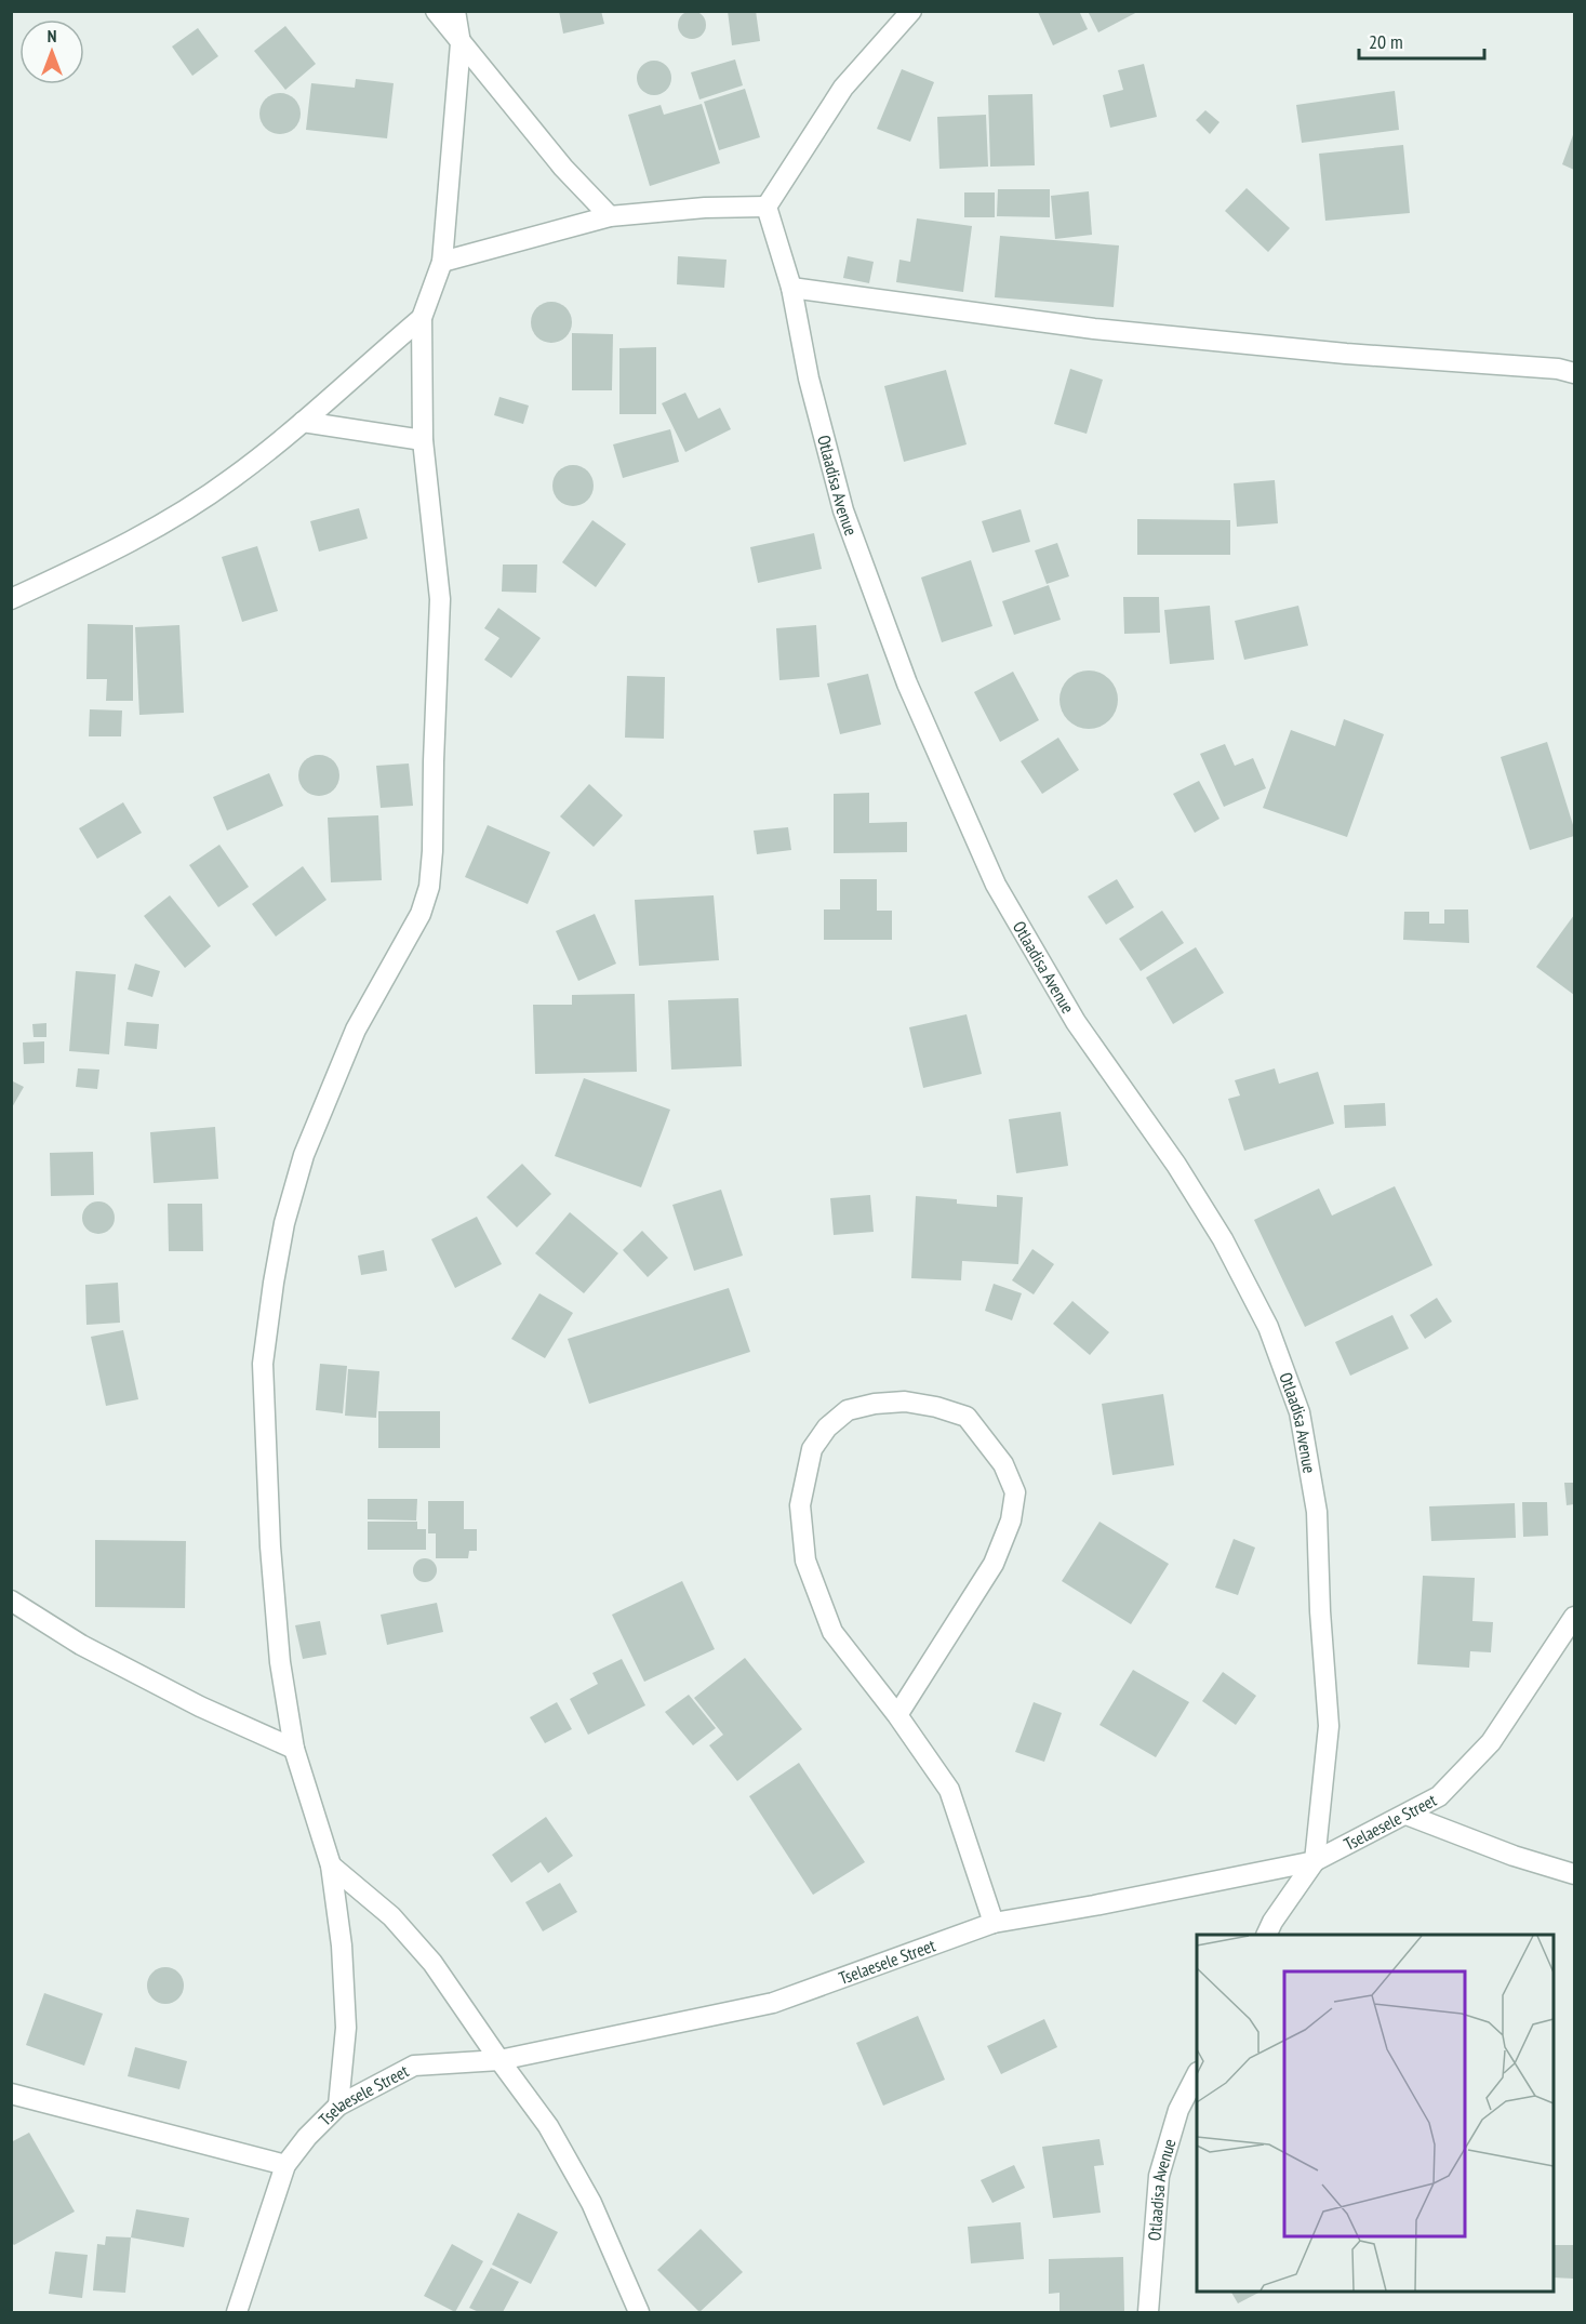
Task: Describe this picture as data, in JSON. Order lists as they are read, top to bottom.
{
  "streets": {
    "street": ["Otlaadisa Avenue", "Tselaesele Street"]
  },
  "crossings": [
    ["Otlaadisa Avenue", "Tselaesele Street"]
  ],
  "scale_bar": "20 m",
  "north": "top"
}
